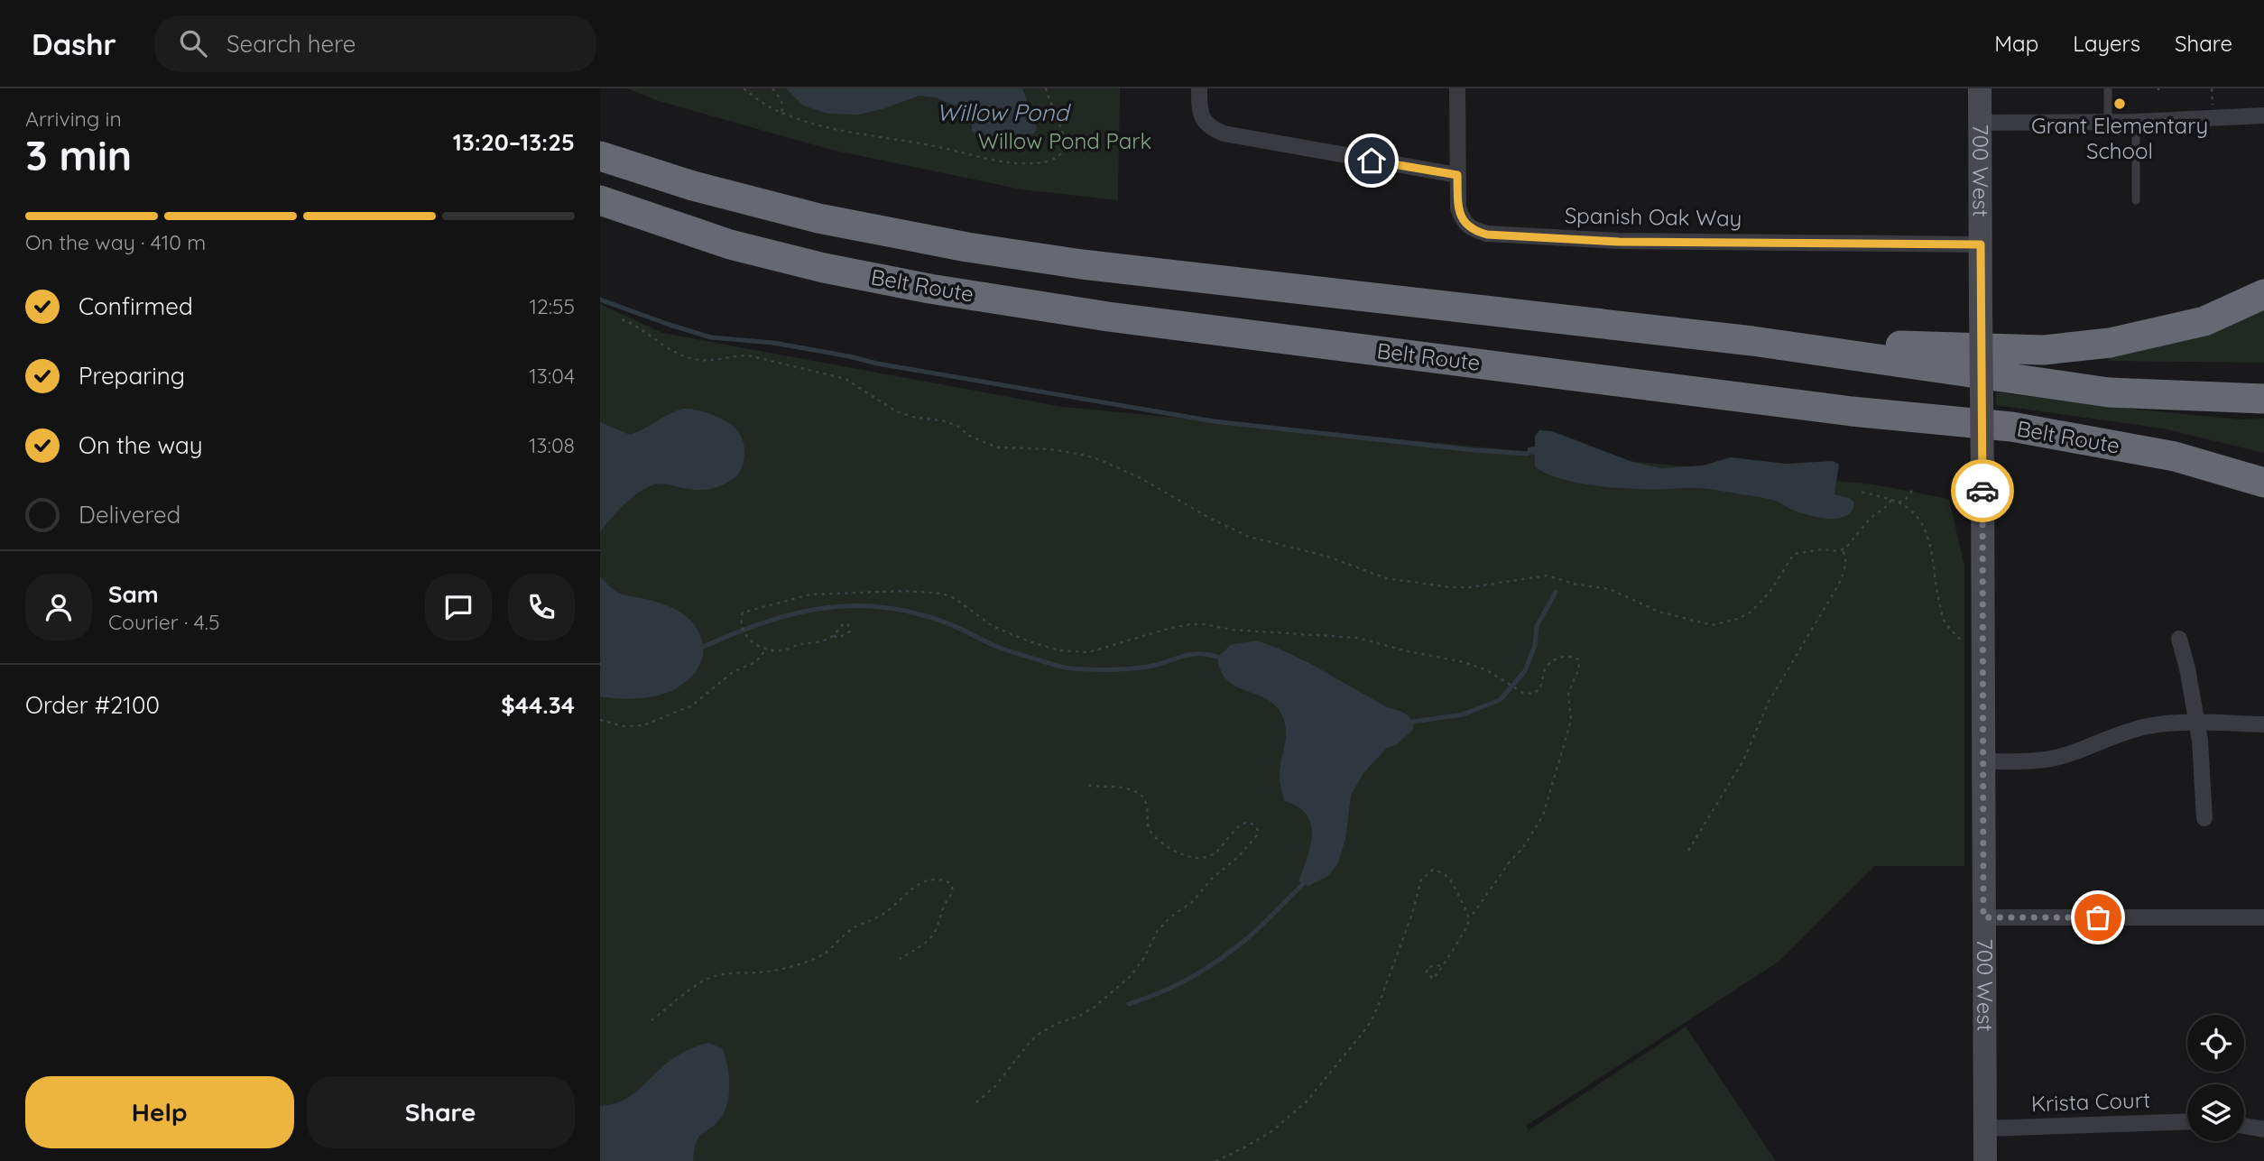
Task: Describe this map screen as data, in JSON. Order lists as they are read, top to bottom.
{
  "streets": {
    "highway": ["Belt Route"],
    "main road": ["700 West"],
    "street": ["Spanish Oak Way", "Krista Court"]
  },
  "crossings": [
    ["700 West", "Spanish Oak Way"],
    ["700 West", "Krista Court"]
  ],
  "water": ["Willow Pond"],
  "parks": ["Willow Pond Park"],
  "places": ["Grant Elementary School"],
  "page": {
    "header": "Dashr",
    "search": "Search here",
    "nav": ["Map", "Layers", "Share"],
    "heading": ["3 min", "Arriving in", "13:20–13:25"],
    "panel": [
      "Sam",
      "Courier · 4.5",
      "Order #2100",
      "$44.34"
    ],
    "bar": "On the way · 410 m",
    "list": [
      ["Confirmed", "12:55"],
      ["Preparing", "13:04"],
      ["On the way", "13:08"],
      "Delivered"
    ],
    "buttons": ["Help", "Share"]
  }
}
